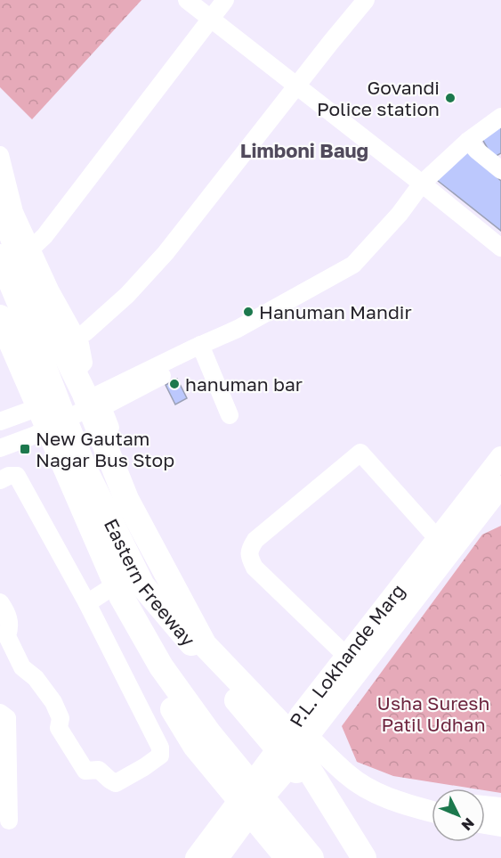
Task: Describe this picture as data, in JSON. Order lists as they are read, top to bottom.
{
  "streets": {
    "highway": ["Eastern Freeway"],
    "main road": ["P.L. Lokhande Marg"]
  },
  "districts": ["Limboni Baug"],
  "parks": ["Usha Suresh Patil Udhan"],
  "places": {
    "other": ["Govandi Police station", "Hanuman Mandir", "hanuman bar"],
    "transit": ["New Gautam Nagar Bus Stop"]
  },
  "north": "bottom right"
}
